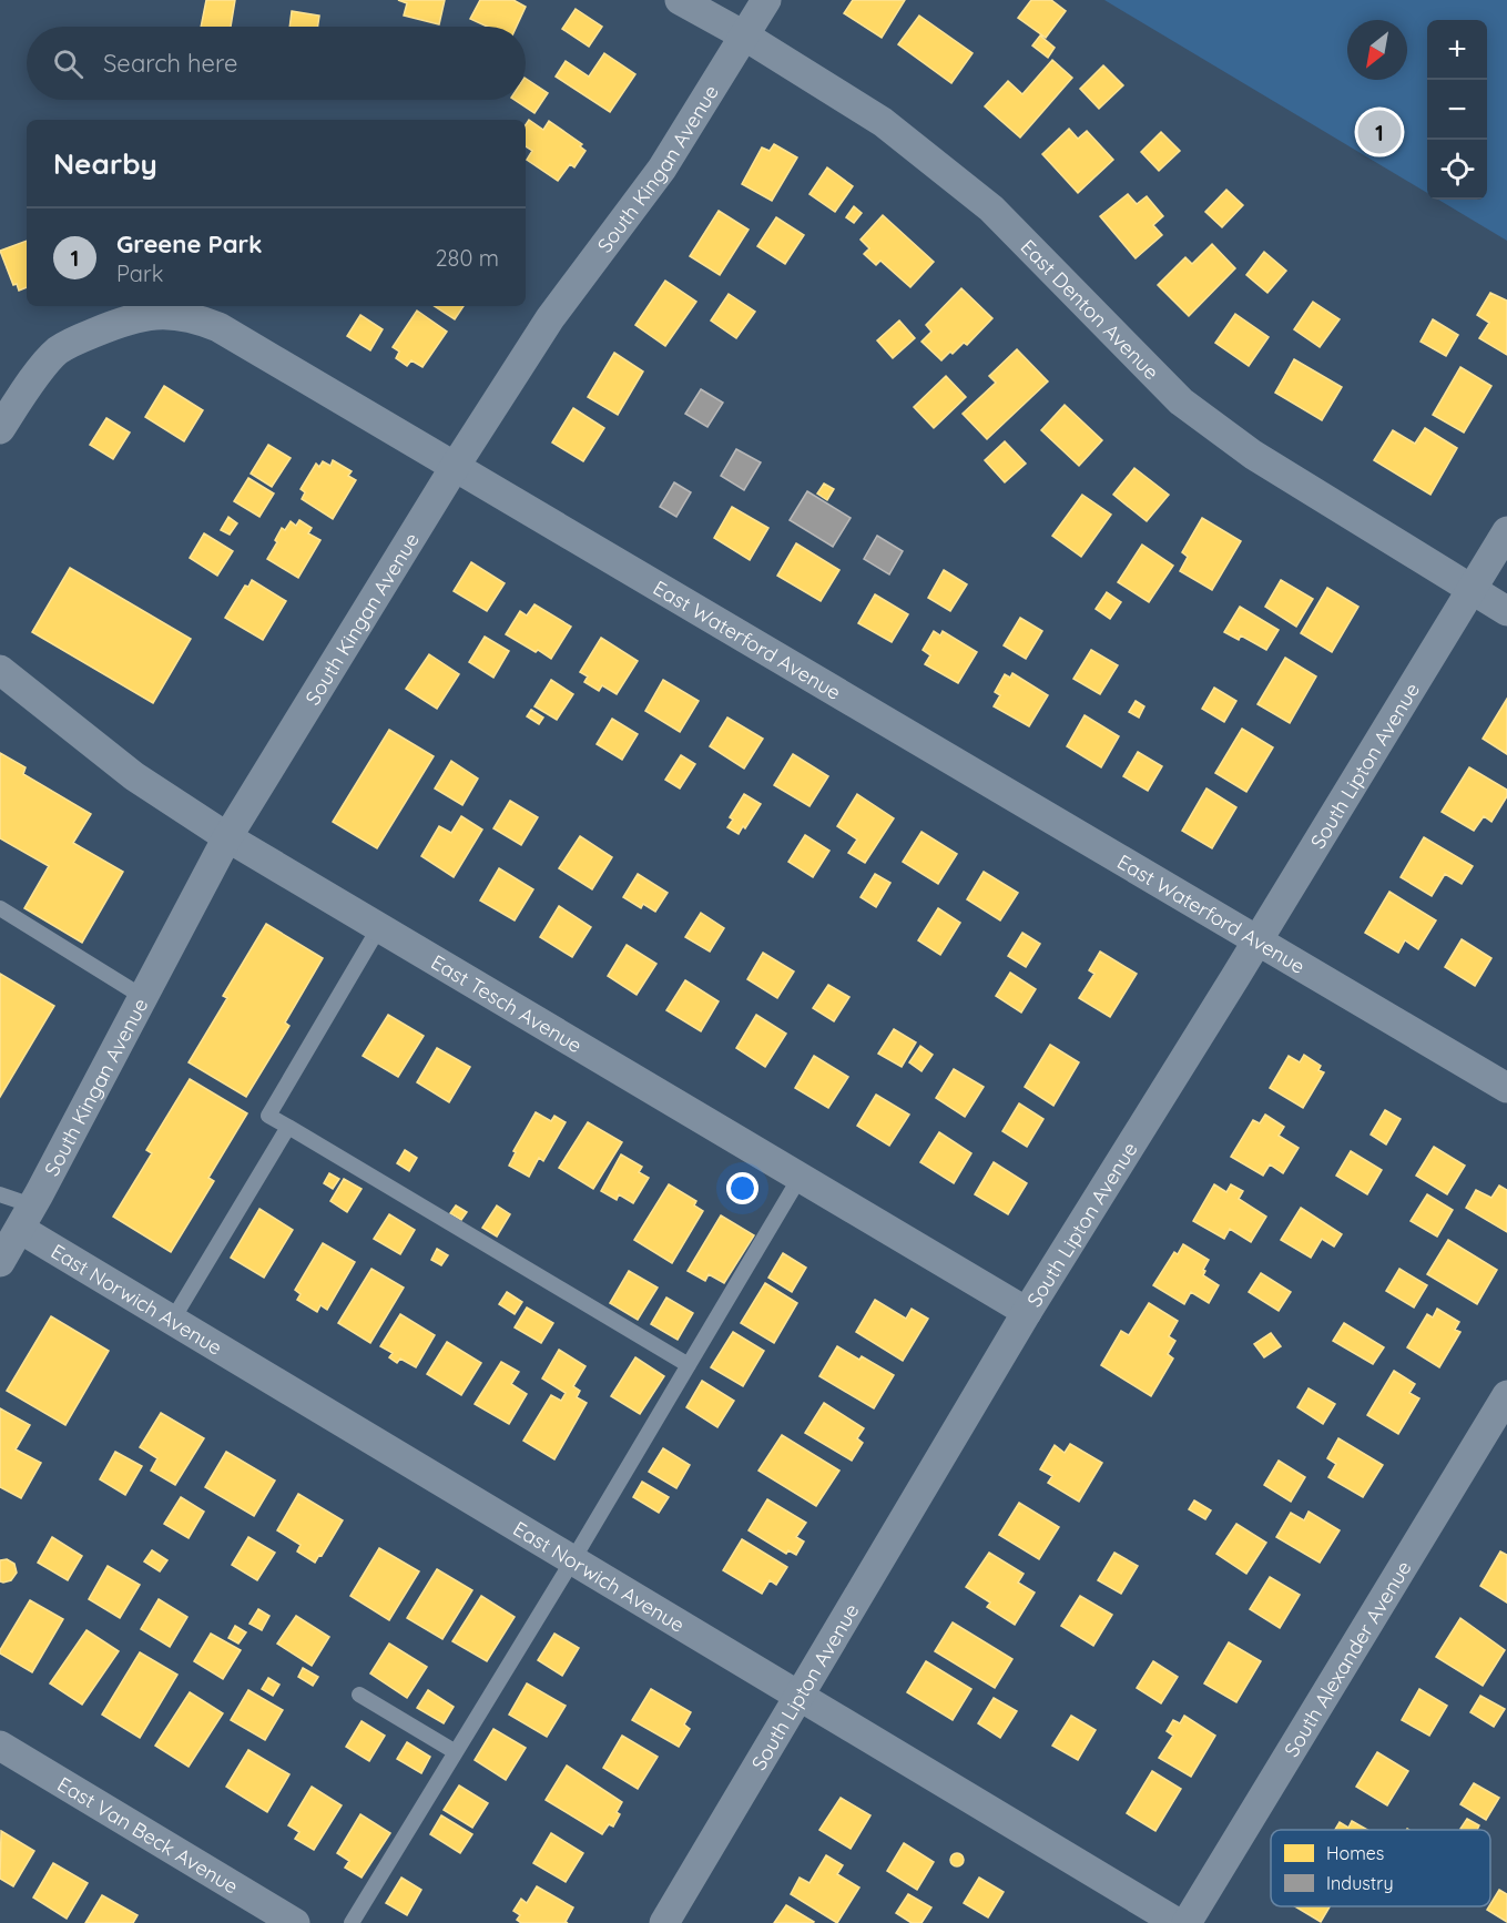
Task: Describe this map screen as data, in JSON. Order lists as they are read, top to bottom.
{
  "streets": {
    "street": [
      "South Kingan Avenue",
      "East Denton Avenue",
      "East Waterford Avenue",
      "South Lipton Avenue",
      "East Tesch Avenue",
      "East Norwich Avenue",
      "South Alexander Avenue",
      "East Van Beck Avenue"
    ]
  },
  "crossings": [
    ["South Kingan Avenue", "East Denton Avenue"],
    ["South Kingan Avenue", "East Waterford Avenue"],
    ["South Kingan Avenue", "East Tesch Avenue"],
    ["South Kingan Avenue", "East Norwich Avenue"],
    ["East Denton Avenue", "South Lipton Avenue"],
    ["East Waterford Avenue", "South Lipton Avenue"],
    ["South Lipton Avenue", "East Tesch Avenue"],
    ["South Lipton Avenue", "East Norwich Avenue"]
  ],
  "legend": ["Homes", "Industry"],
  "north": "bottom left",
  "page": {
    "map_buttons": ["+", "−"],
    "search": "Search here",
    "pins": "1",
    "heading": "Nearby",
    "list": [
      {
        "mark": "1",
        "name": "Greene Park",
        "note": "Park",
        "value": "280 m"
      }
    ]
  }
}
